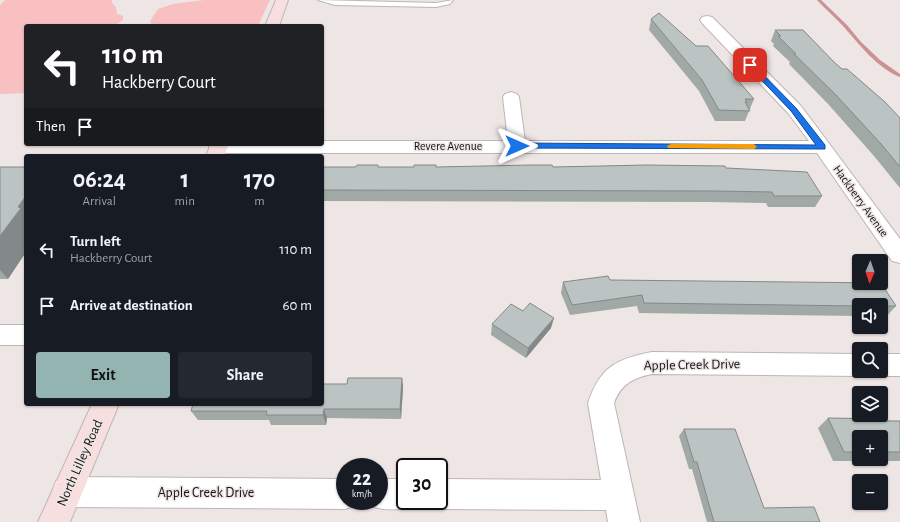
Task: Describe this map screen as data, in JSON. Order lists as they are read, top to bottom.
{
  "streets": {
    "street": [
      "Revere Avenue",
      "Hackberry Avenue",
      "Apple Creek Drive",
      "North Lilley Road"
    ]
  },
  "crossings": [
    ["Revere Avenue", "Hackberry Avenue"],
    ["Apple Creek Drive", "North Lilley Road"]
  ],
  "north": "bottom",
  "page": {
    "turn": ["110 m", "Hackberry Court"],
    "then": "Then",
    "eta": [
      "06:24",
      "Arrival",
      "1",
      "min",
      "170",
      "m"
    ],
    "list": [
      {
        "name": "Turn left",
        "note": "Hackberry Court",
        "value": "110 m"
      },
      {
        "name": "Arrive at destination",
        "value": "60 m"
      }
    ],
    "map_buttons": ["+", "−"],
    "buttons": ["Exit", "Share"],
    "speed": "22 km/h",
    "limit": "30"
  }
}
